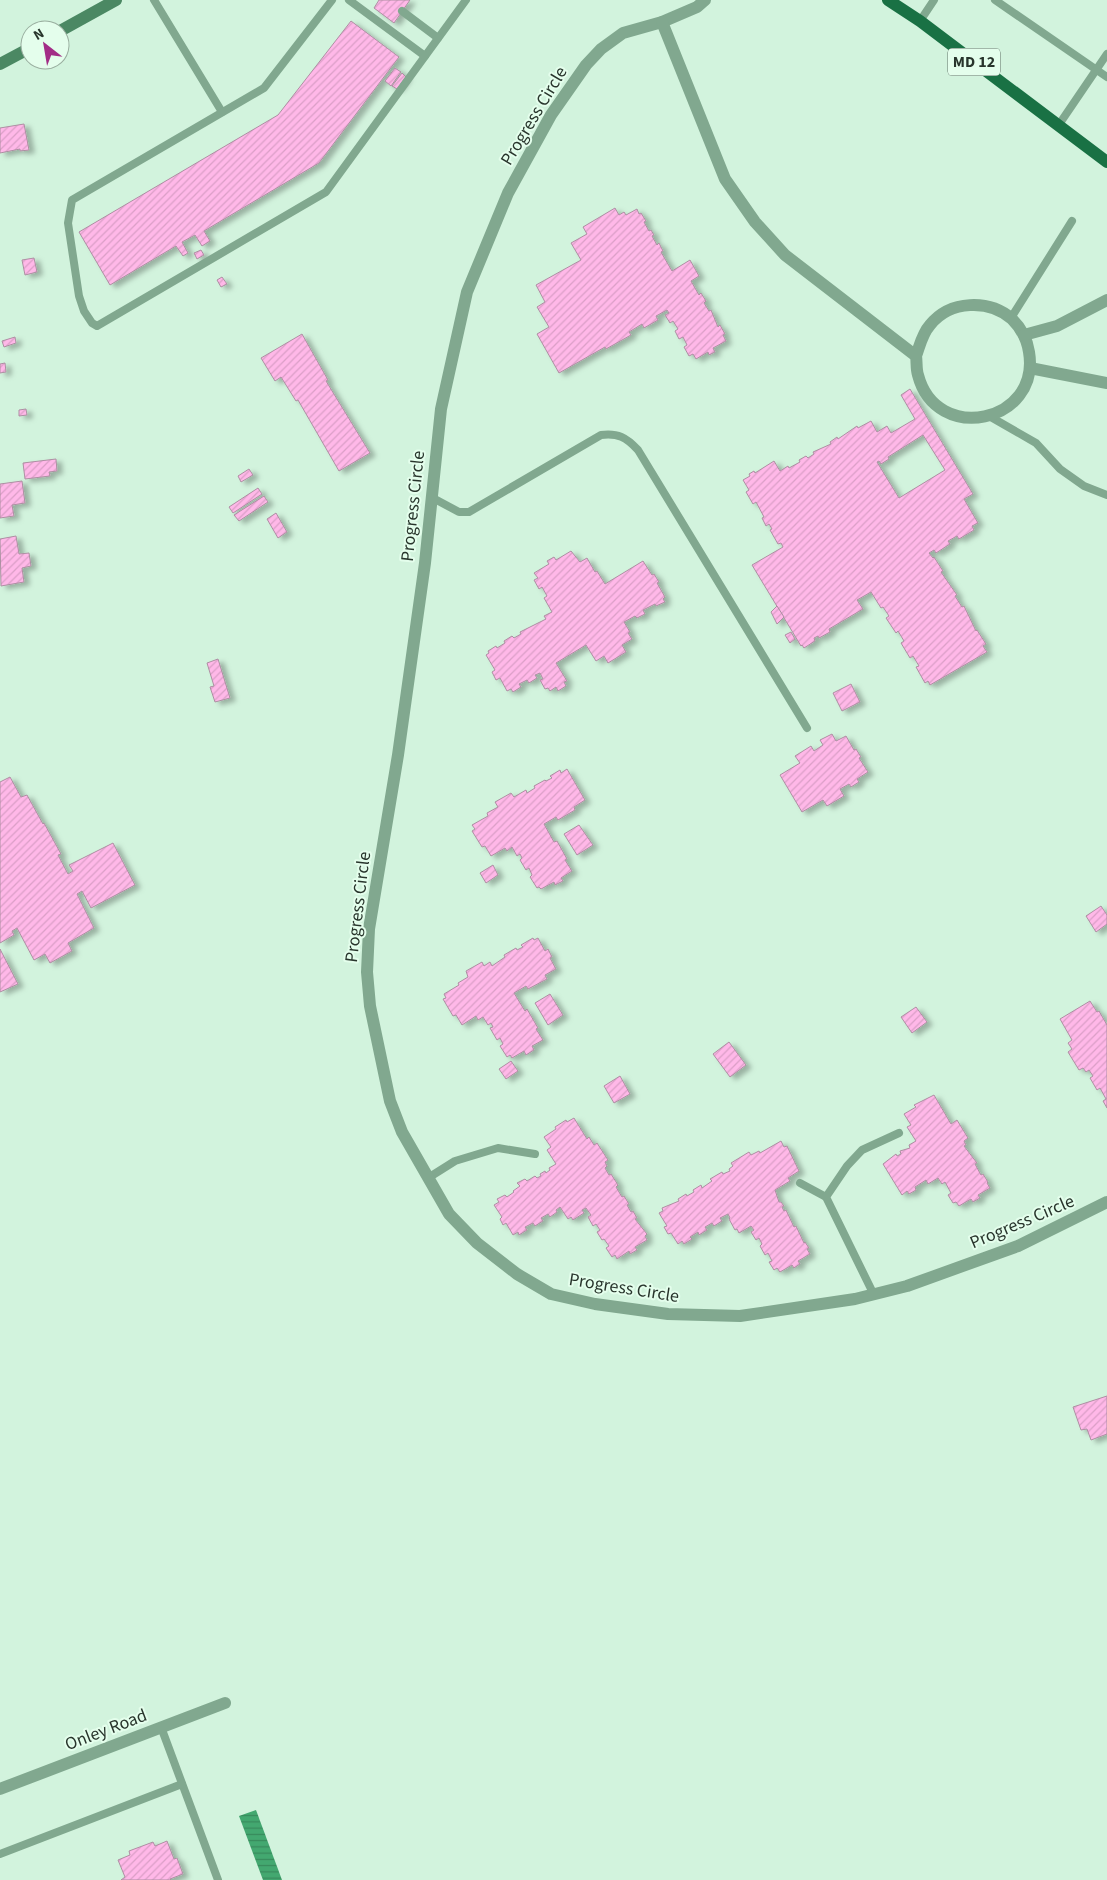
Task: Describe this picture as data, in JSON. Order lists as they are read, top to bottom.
{
  "streets": {
    "main road": ["MD 12"],
    "street": ["Progress Circle", "Onley Road"]
  },
  "north": "top left"
}
